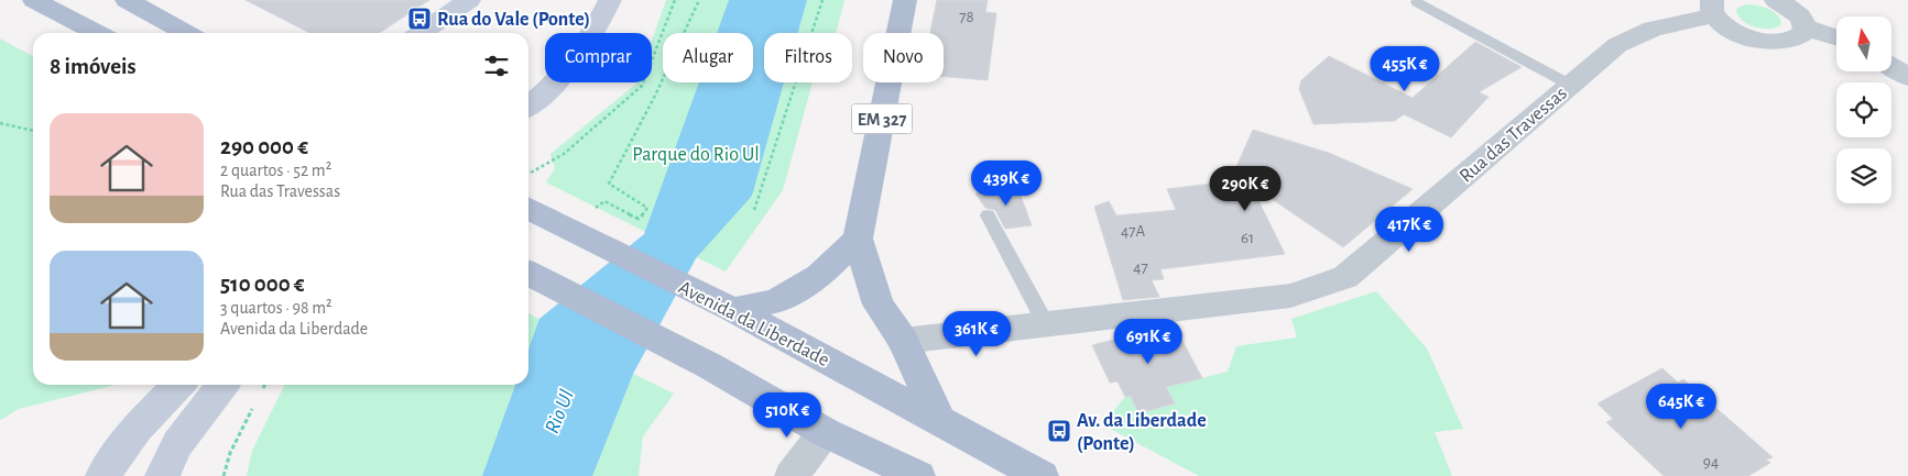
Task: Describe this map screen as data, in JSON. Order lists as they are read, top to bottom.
{
  "streets": {
    "main road": ["EM 327", "Avenida da Liberdade"],
    "street": ["Rua das Travessas"]
  },
  "crossings": [
    ["EM 327", "Rua das Travessas"]
  ],
  "water": ["Rio Ul"],
  "parks": ["Parque do Rio Ul"],
  "places": {
    "bus stop": ["Rua do Vale (Ponte)", "Av. da Liberdade (Ponte)"]
  },
  "house_numbers": [
    "78",
    "47A",
    "61",
    "47",
    "94"
  ],
  "north": "top",
  "page": {
    "chip": [
      "Comprar",
      "Alugar",
      "Filtros",
      "Novo"
    ],
    "heading": "8 imóveis",
    "price": [
      "455K €",
      "439K €",
      "290K €",
      "417K €",
      "361K €",
      "691K €",
      "645K €",
      "510K €"
    ],
    "list": [
      {
        "name": "290 000 €",
        "note": "2 quartos · 52 m² · Rua das Travessas"
      },
      {
        "name": "510 000 €",
        "note": "3 quartos · 98 m² · Avenida da Liberdade"
      }
    ]
  }
}
